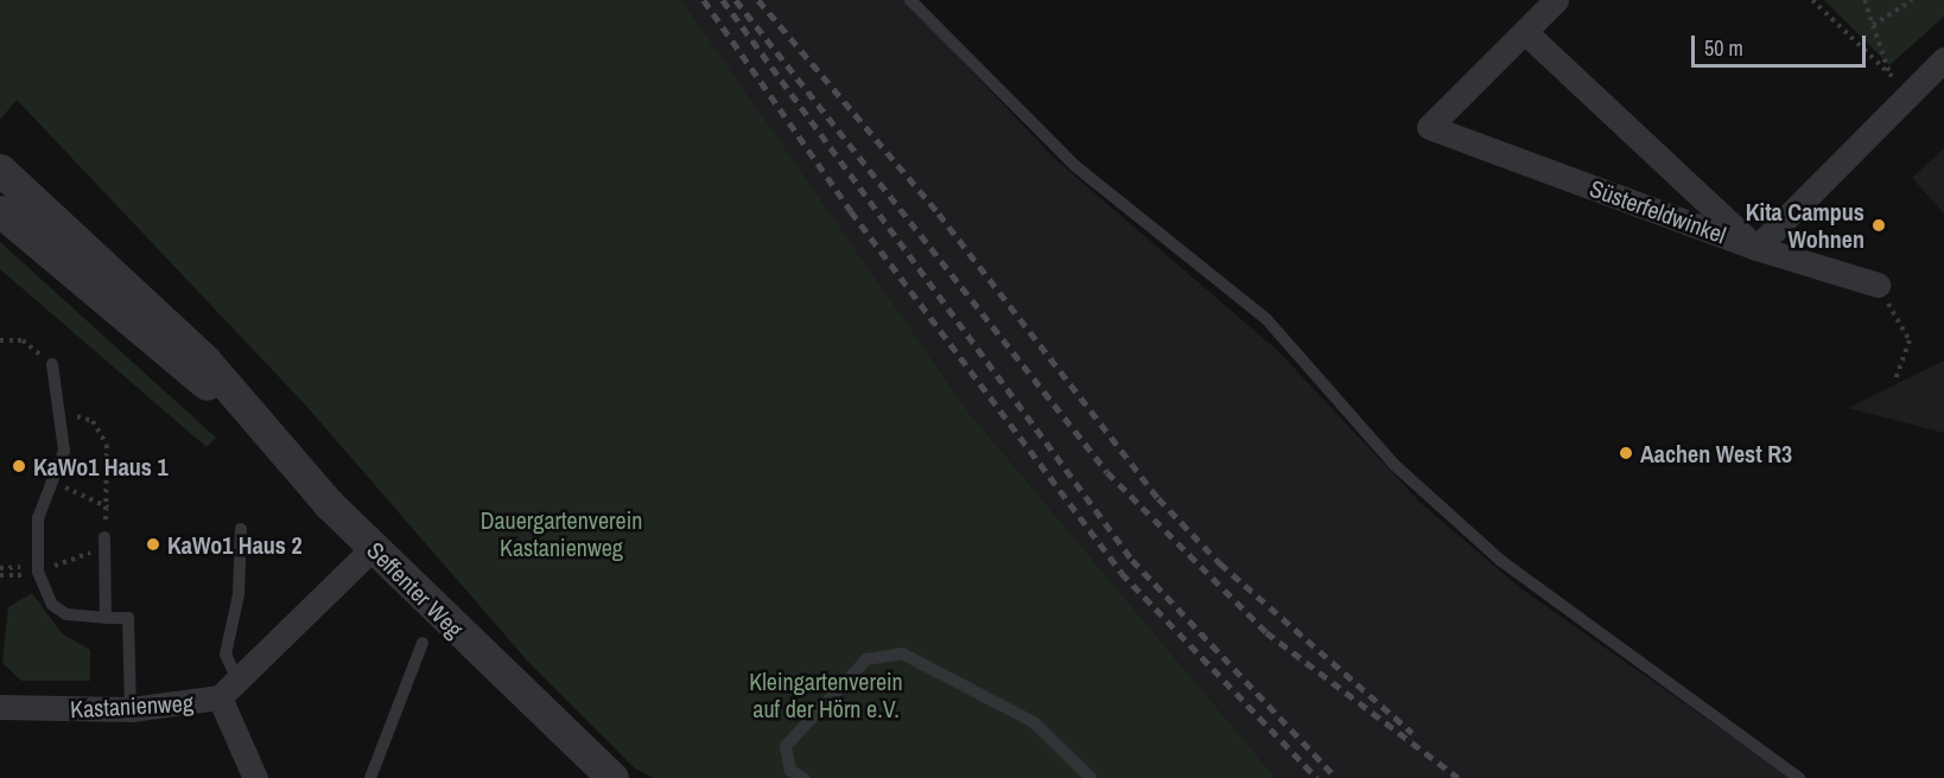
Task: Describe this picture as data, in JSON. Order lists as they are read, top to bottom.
{
  "streets": {
    "street": ["Süsterfeldwinkel", "Seffenter Weg", "Kastanienweg"]
  },
  "parks": ["Dauergartenverein Kastanienweg", "Kleingartenverein auf der Hörn e.V."],
  "places": [
    "Kita Campus Wohnen",
    "Aachen West R3",
    "KaWo1 Haus 1",
    "KaWo1 Haus 2"
  ],
  "scale_bar": "50 m"
}
